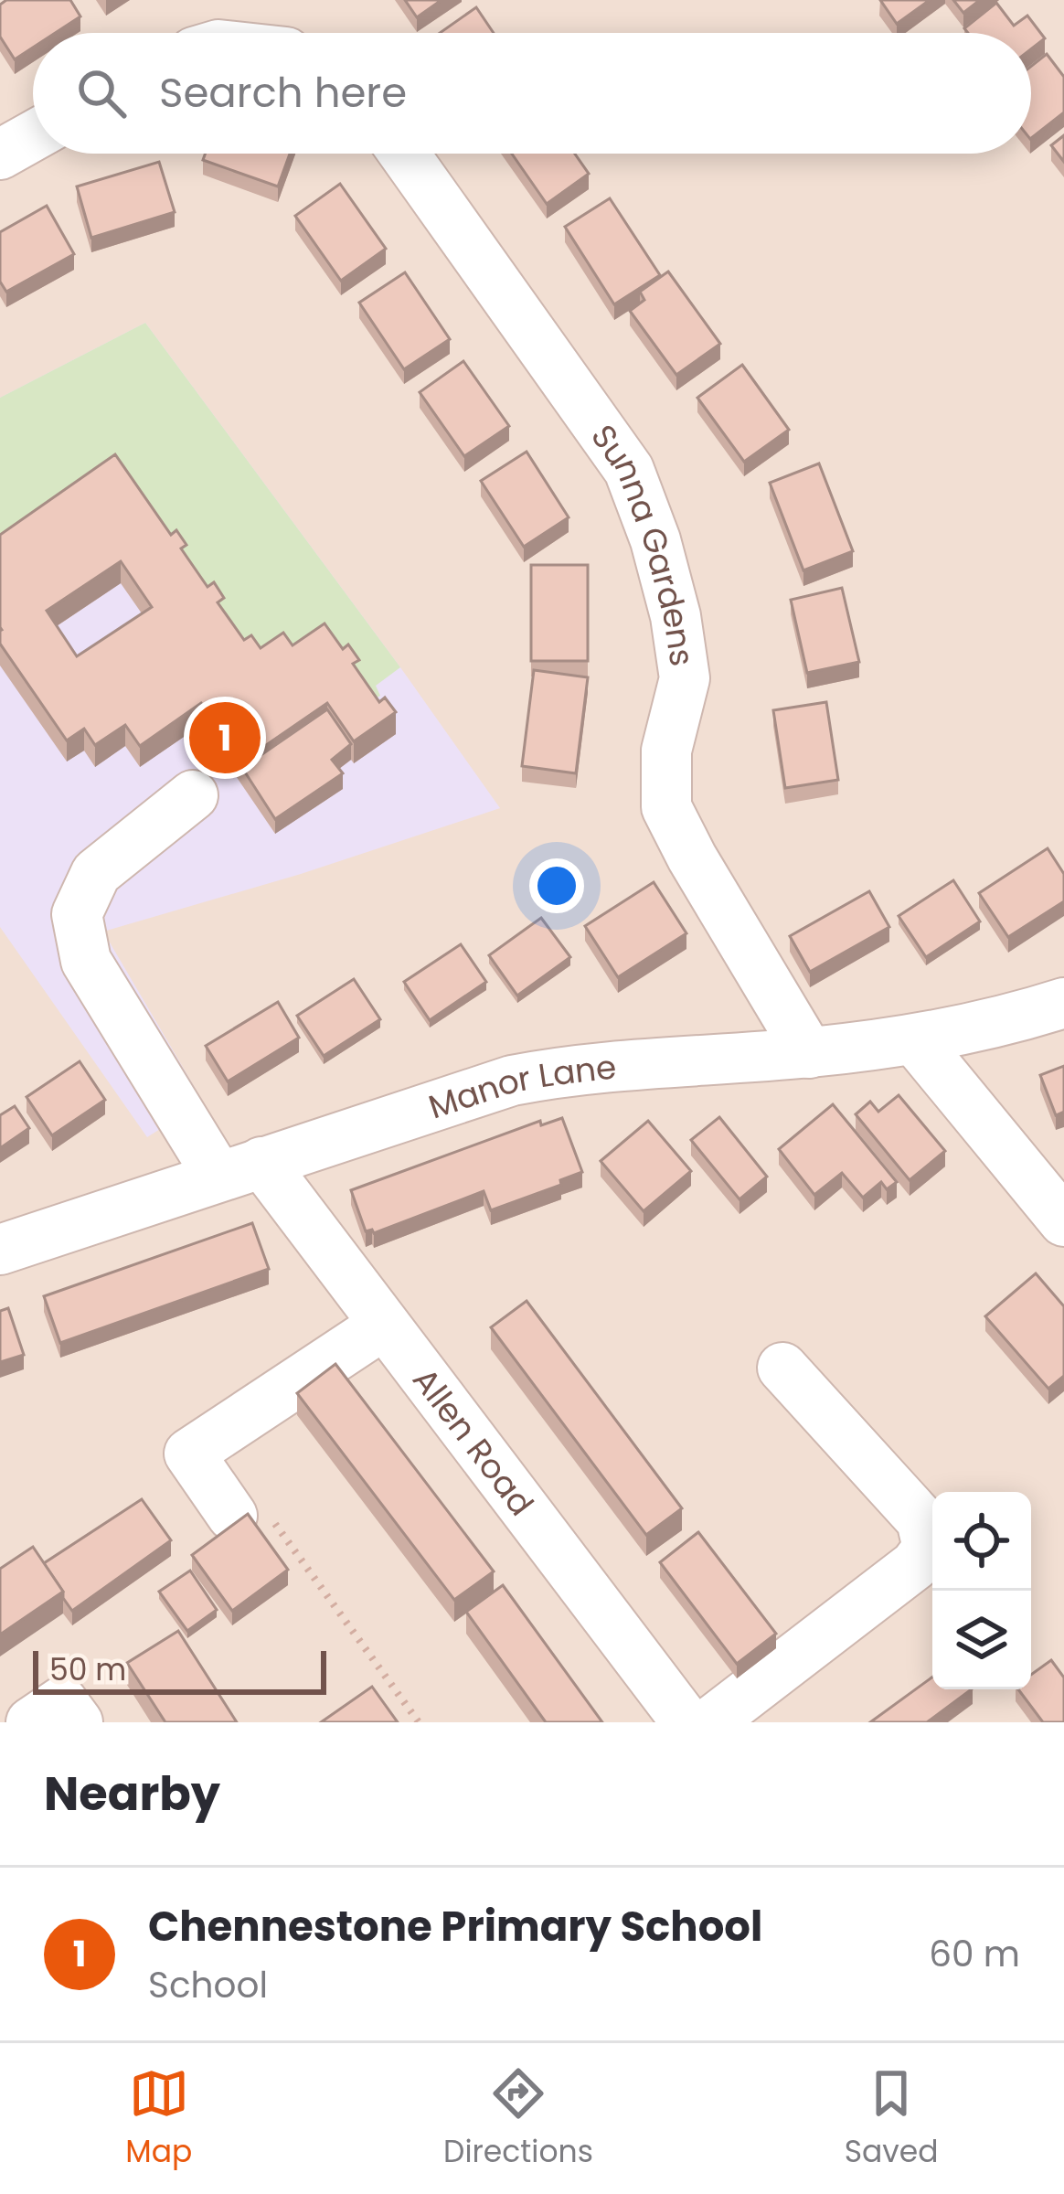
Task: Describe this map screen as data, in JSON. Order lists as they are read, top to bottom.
{
  "streets": {
    "street": ["Sunna Gardens", "Manor Lane", "Allen Road"]
  },
  "crossings": [
    ["Sunna Gardens", "Manor Lane"],
    ["Manor Lane", "Allen Road"]
  ],
  "scale_bar": "50 m",
  "page": {
    "search": "Search here",
    "pins": "1",
    "scale": "50 m",
    "heading": "Nearby",
    "list": [
      {
        "mark": "1",
        "name": "Chennestone Primary School",
        "note": "School",
        "value": "60 m"
      }
    ],
    "nav": ["Map", "Directions", "Saved"]
  }
}
